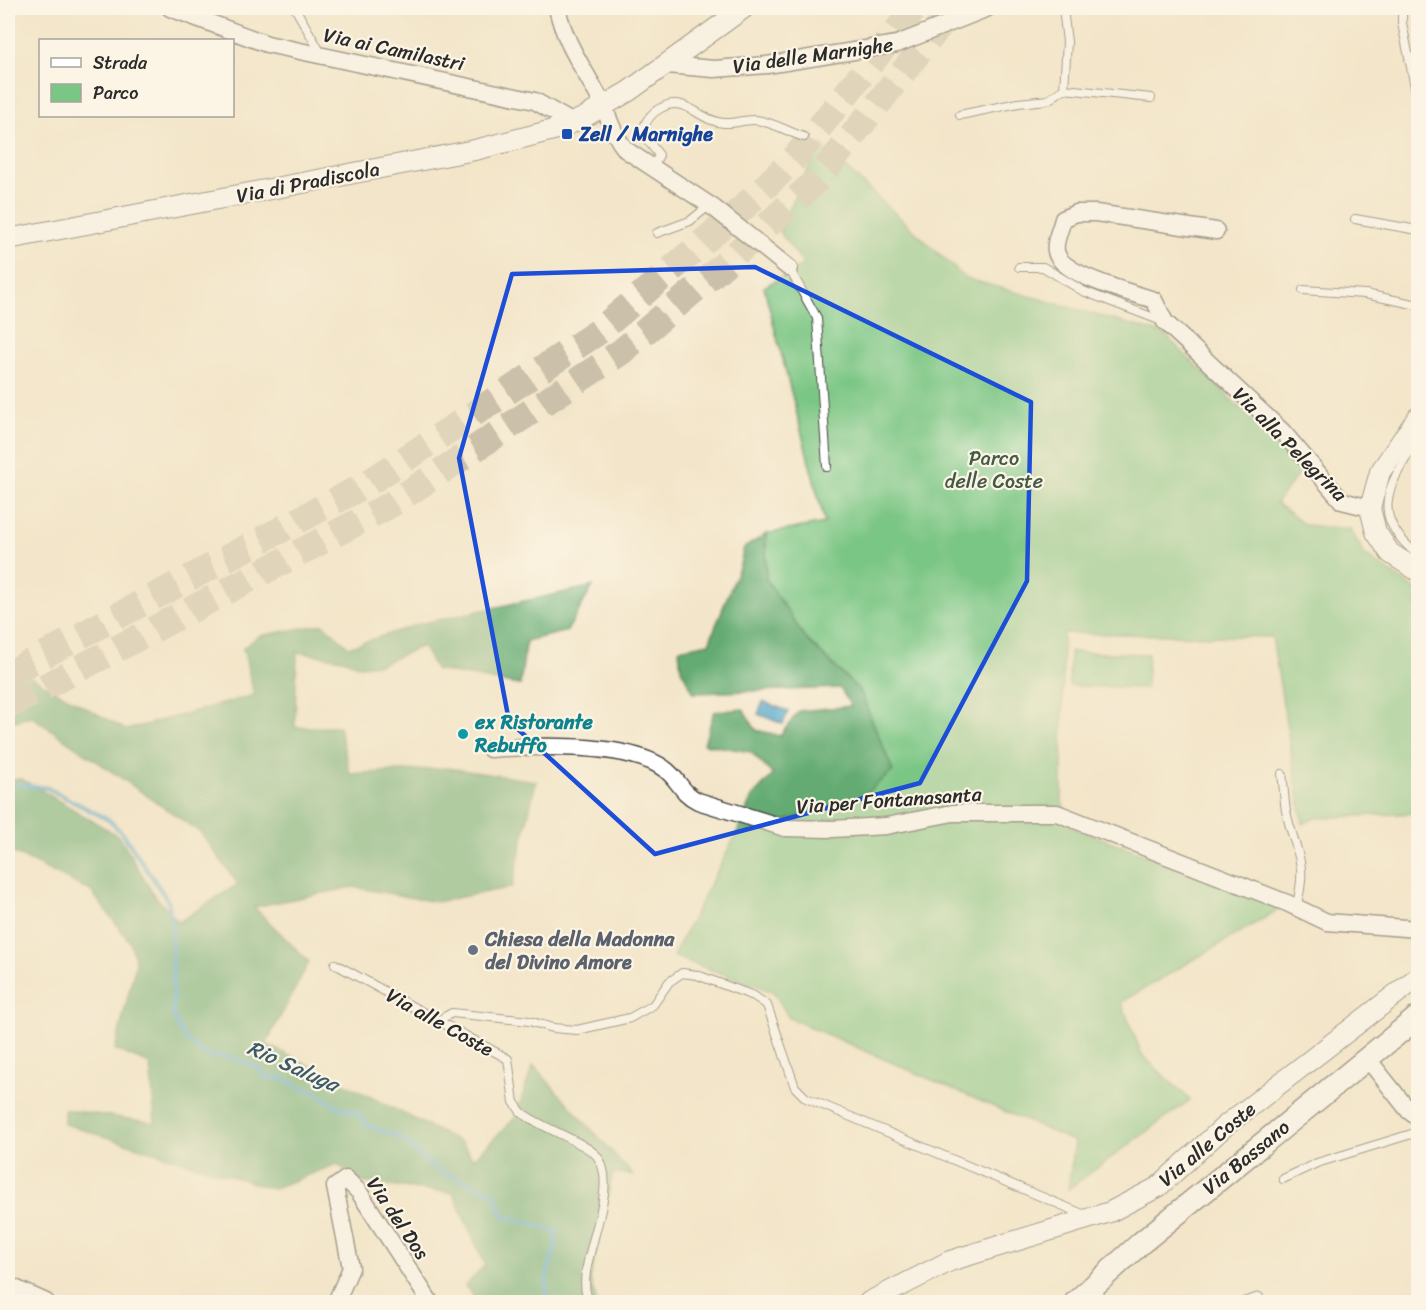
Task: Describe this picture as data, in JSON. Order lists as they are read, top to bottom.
{
  "streets": {
    "main road": ["Via Bassano"],
    "street": [
      "Via ai Camilastri",
      "Via delle Marnighe",
      "Via di Pradiscola",
      "Via alla Pelegrina",
      "Via per Fontanasanta",
      "Via alle Coste",
      "Via del Dos"
    ]
  },
  "crossings": [
    ["Via ai Camilastri", "Via di Pradiscola"]
  ],
  "water": ["Rio Saluga"],
  "parks": ["Parco delle Coste"],
  "places": {
    "transit": ["Zell / Marnighe"],
    "other": ["ex Ristorante Rebuffo", "Chiesa della Madonna del Divino Amore"]
  },
  "legend": ["Strada", "Parco"]
}
